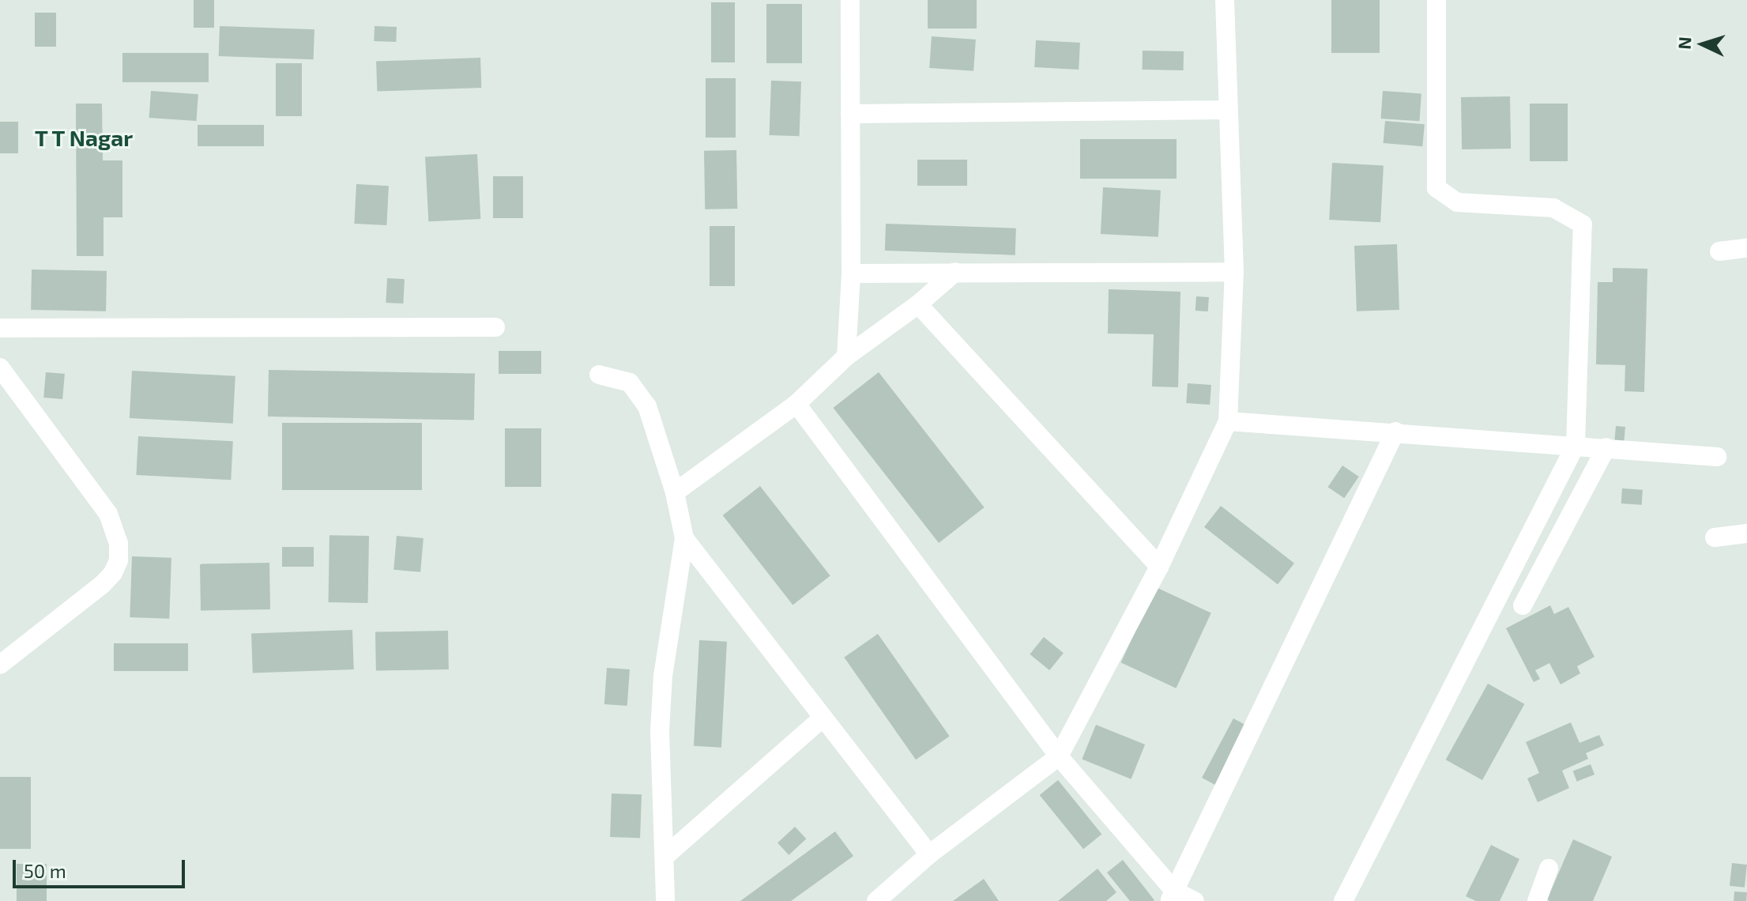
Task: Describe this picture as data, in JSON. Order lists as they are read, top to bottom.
{
  "districts": ["T T Nagar"],
  "scale_bar": "50 m",
  "north": "left"
}
